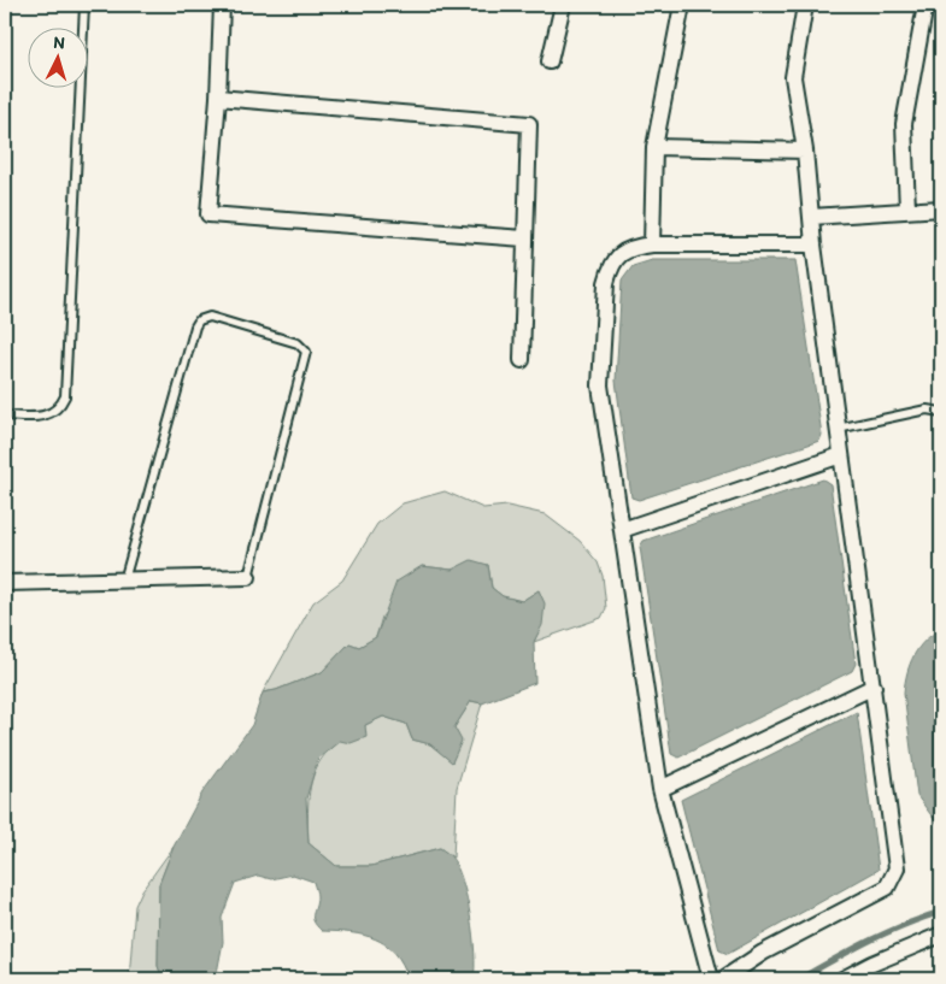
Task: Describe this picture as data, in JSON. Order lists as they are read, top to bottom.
{
  "north": "top"
}
